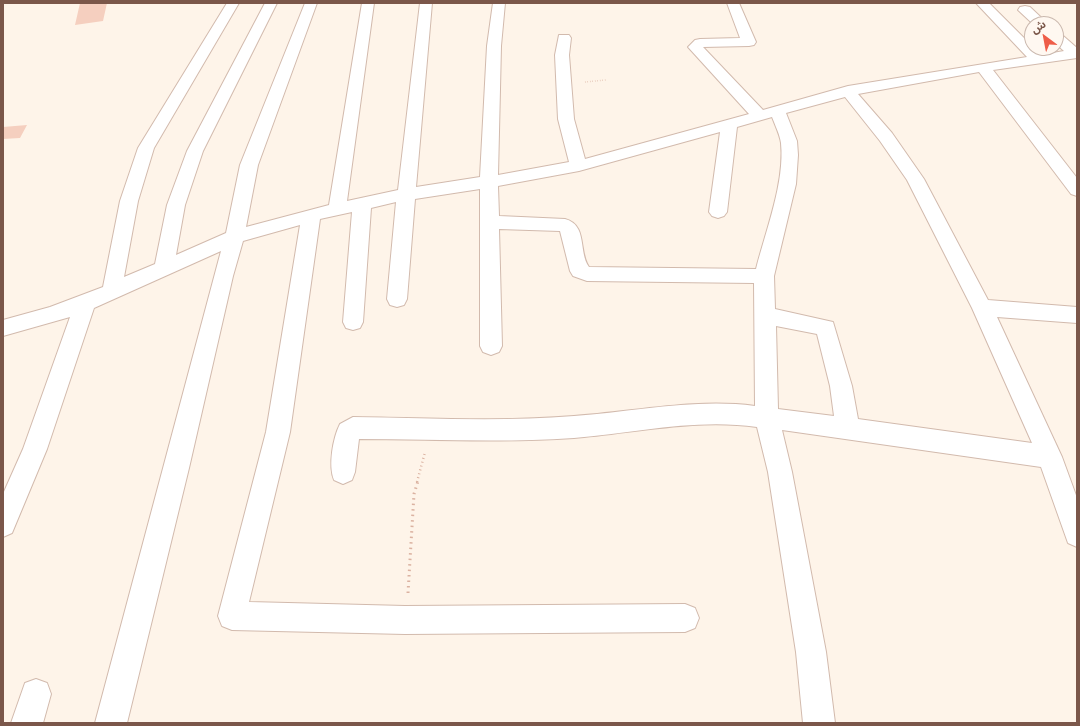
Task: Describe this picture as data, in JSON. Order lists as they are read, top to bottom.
{
  "north": "top left"
}
